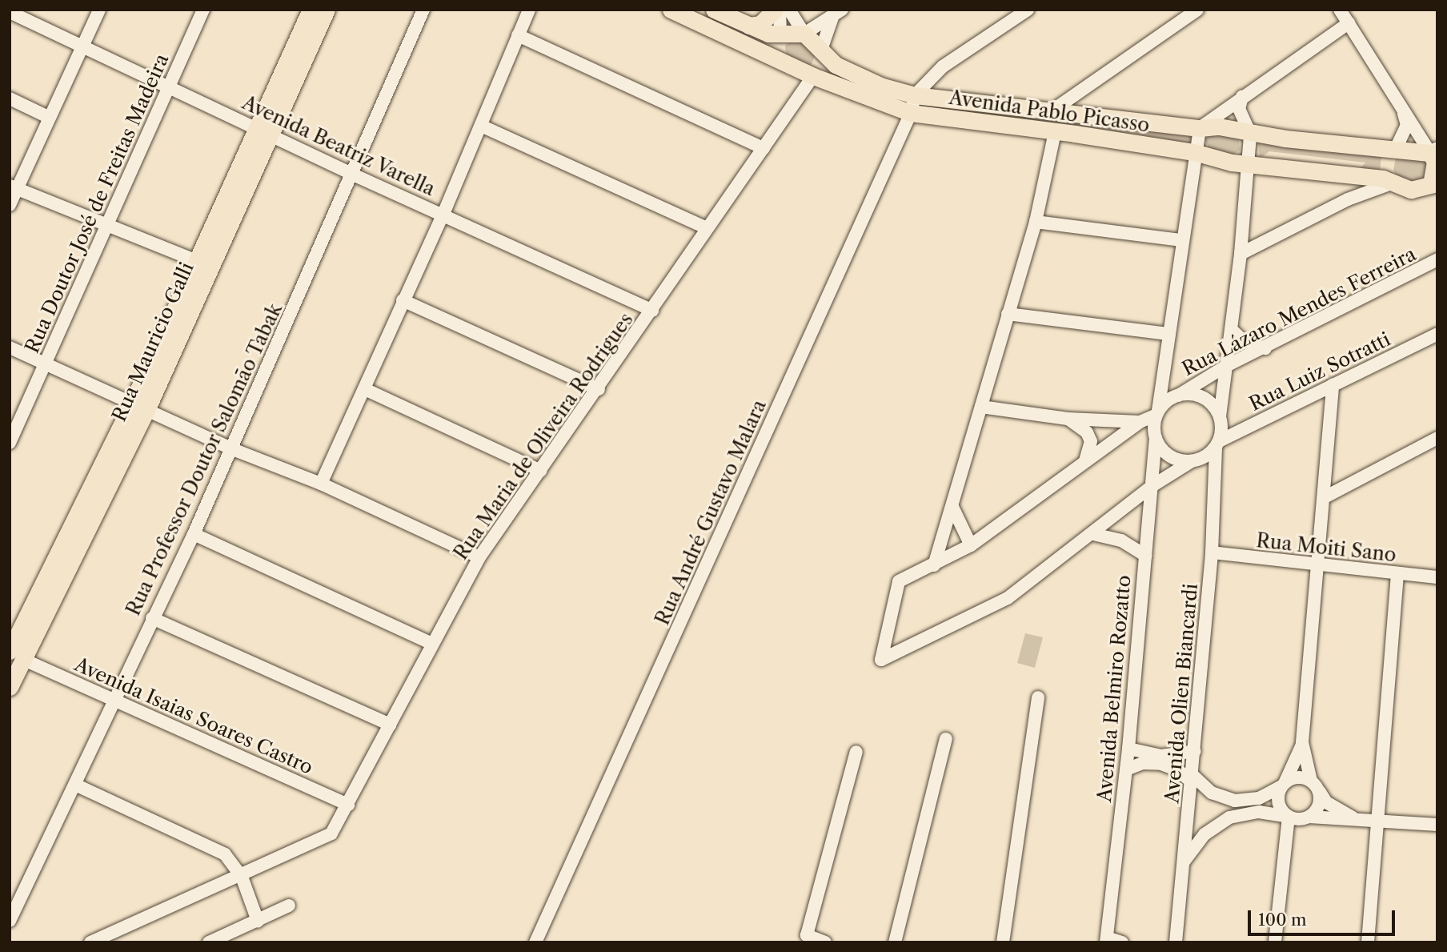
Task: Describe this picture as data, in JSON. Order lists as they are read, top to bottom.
{
  "streets": {
    "main road": ["Avenida Pablo Picasso", "Rua Mauricio Galli"],
    "street": [
      "Avenida Beatriz Varella",
      "Rua Doutor José de Freitas Madeira",
      "Rua Lázaro Mendes Ferreira",
      "Rua Luiz Sotratti",
      "Rua Maria de Oliveira Rodrigues",
      "Rua Professor Doutor Salomão Tabak",
      "Rua André Gustavo Malara",
      "Rua Moiti Sano",
      "Avenida Belmiro Rozatto",
      "Avenida Olien Biancardi",
      "Avenida Isaias Soares Castro"
    ]
  },
  "crossings": [
    ["Avenida Pablo Picasso", "Rua Maria de Oliveira Rodrigues"],
    ["Avenida Pablo Picasso", "Rua André Gustavo Malara"],
    ["Avenida Beatriz Varella", "Rua Doutor José de Freitas Madeira"],
    ["Avenida Beatriz Varella", "Rua Mauricio Galli"],
    ["Avenida Beatriz Varella", "Rua Maria de Oliveira Rodrigues"],
    ["Avenida Beatriz Varella", "Rua Professor Doutor Salomão Tabak"],
    ["Rua Lázaro Mendes Ferreira", "Rua Luiz Sotratti"],
    ["Rua Lázaro Mendes Ferreira", "Avenida Belmiro Rozatto"],
    ["Rua Lázaro Mendes Ferreira", "Avenida Olien Biancardi"],
    ["Rua Mauricio Galli", "Avenida Isaias Soares Castro"],
    ["Rua Luiz Sotratti", "Avenida Belmiro Rozatto"],
    ["Rua Luiz Sotratti", "Avenida Olien Biancardi"],
    ["Rua Maria de Oliveira Rodrigues", "Avenida Isaias Soares Castro"],
    ["Rua Professor Doutor Salomão Tabak", "Avenida Isaias Soares Castro"],
    ["Rua Moiti Sano", "Avenida Olien Biancardi"],
    ["Avenida Belmiro Rozatto", "Avenida Olien Biancardi"]
  ],
  "scale_bar": "100 m"
}
